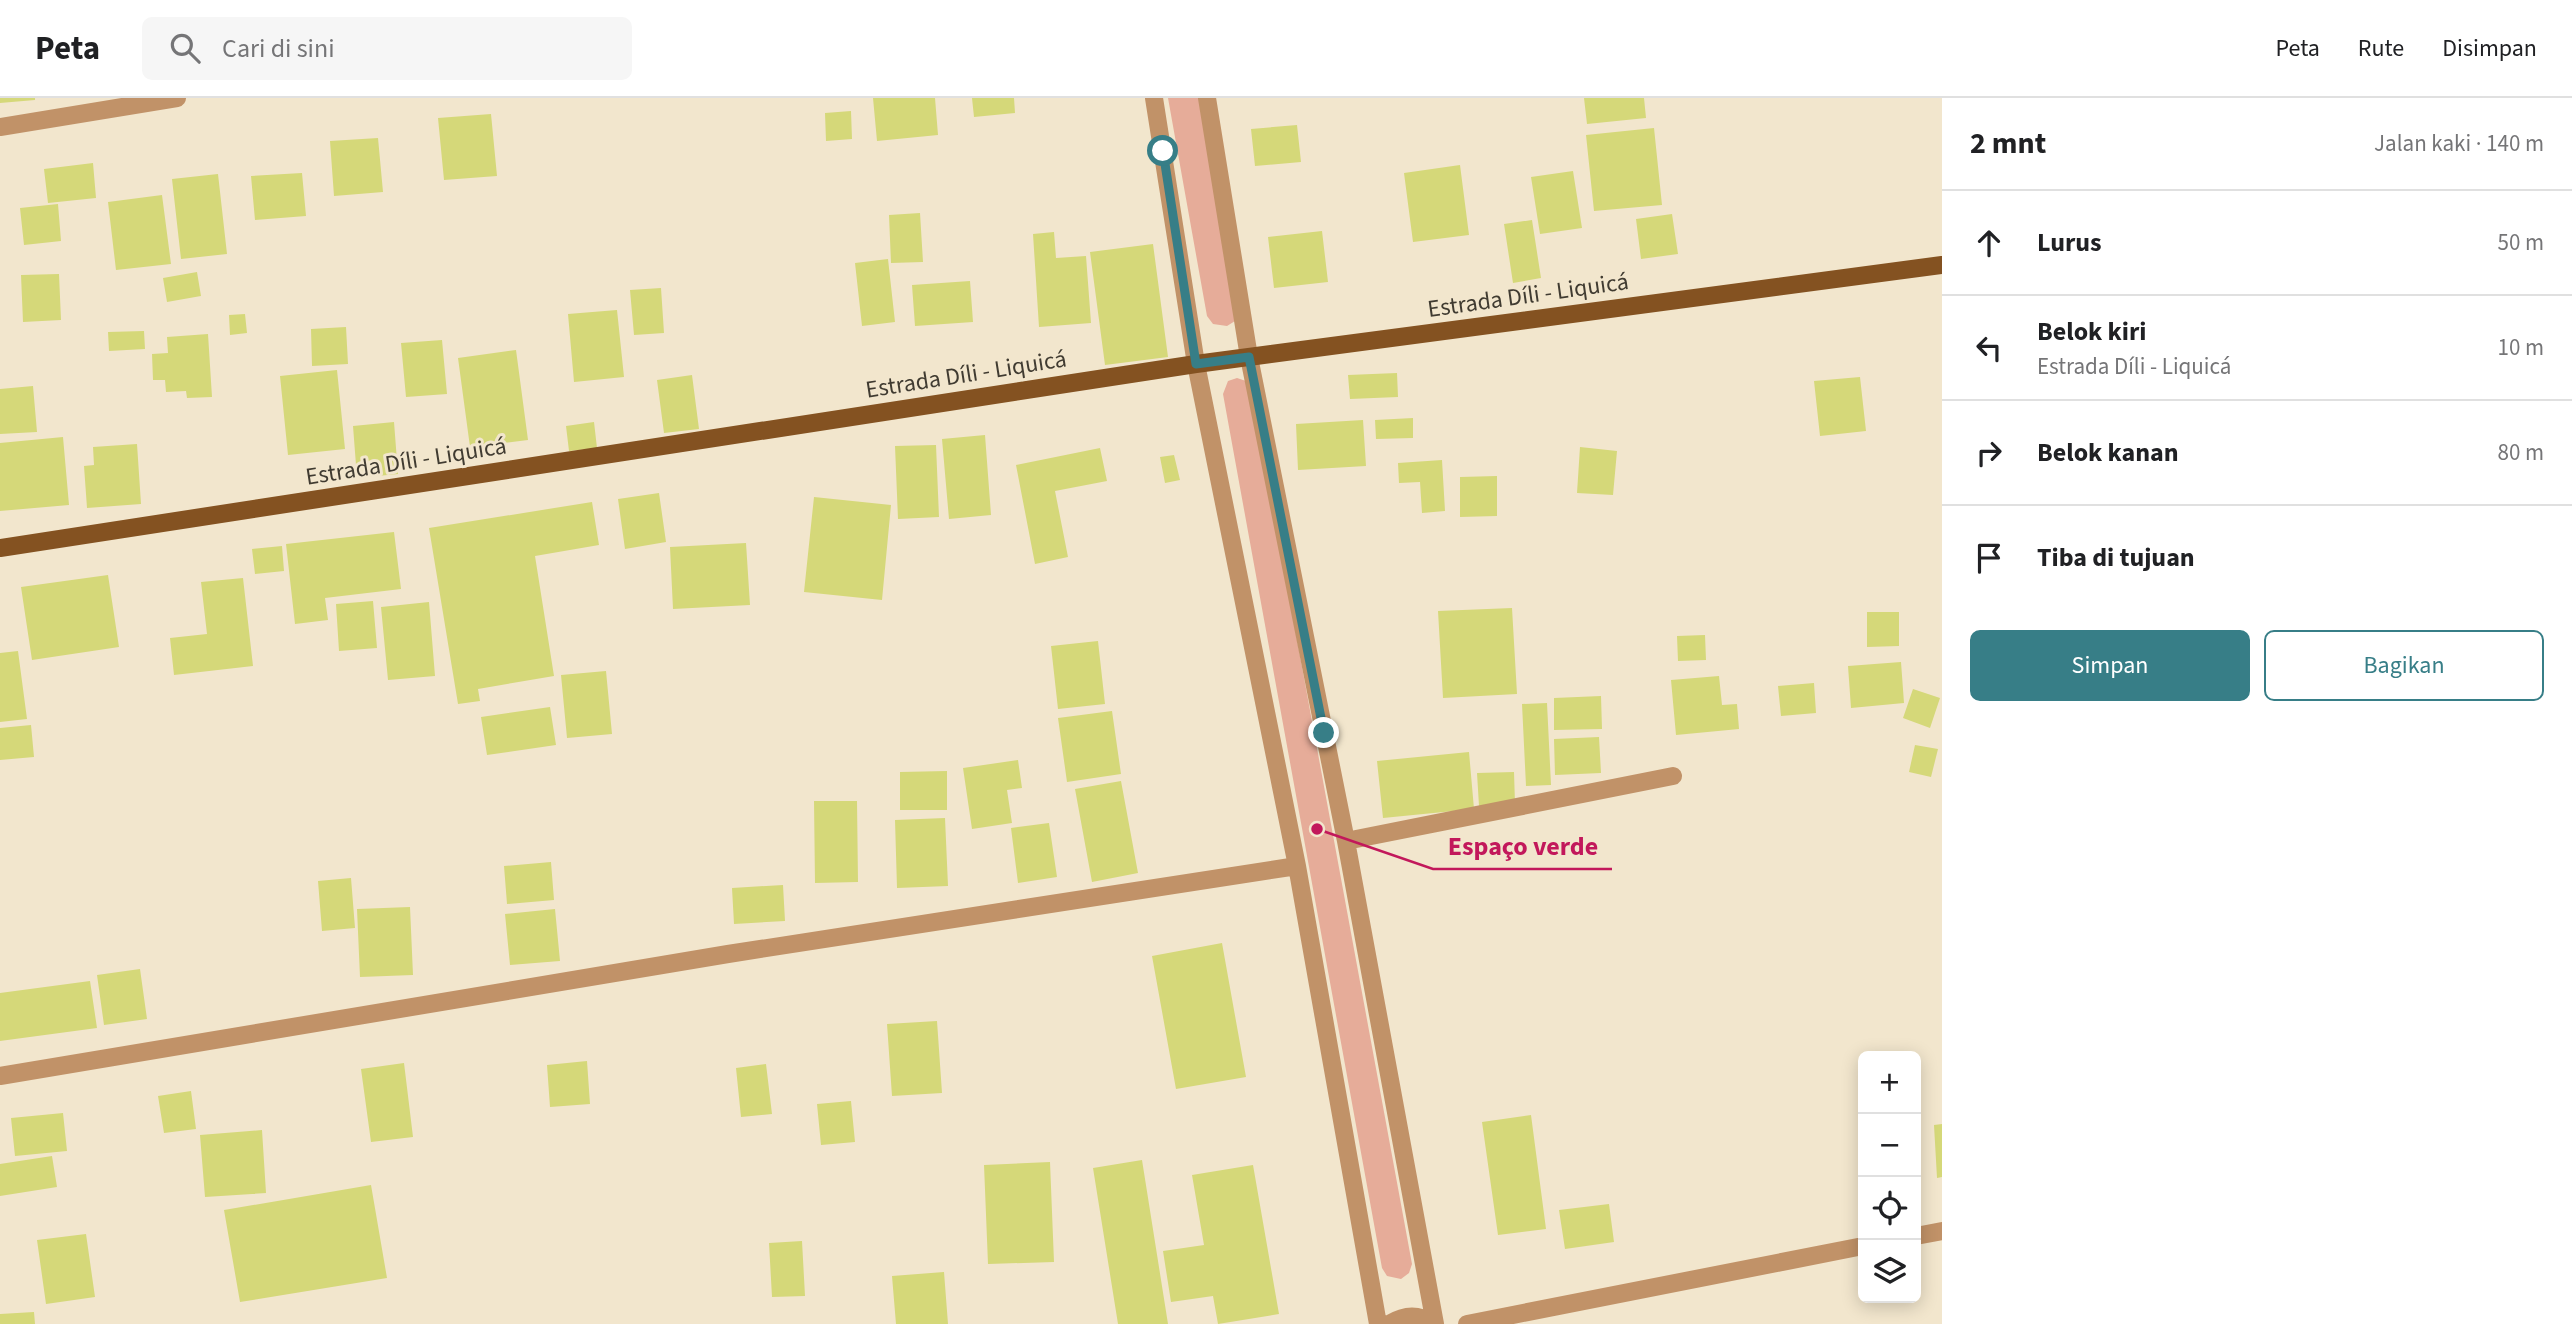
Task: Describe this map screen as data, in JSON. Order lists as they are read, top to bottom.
{
  "streets": {
    "main road": ["Estrada Díli - Liquicá"]
  },
  "places": ["Espaço verde"],
  "page": {
    "header": "Peta",
    "search": "Cari di sini",
    "nav": ["Peta", "Rute", "Disimpan"],
    "heading": ["2 mnt", "Jalan kaki · 140 m"],
    "list": [
      ["Lurus", "50 m"],
      ["Belok kiri", "Estrada Díli - Liquicá", "10 m"],
      ["Belok kanan", "80 m"],
      "Tiba di tujuan"
    ],
    "buttons": ["Simpan", "Bagikan"],
    "map_buttons": ["+", "−"]
  }
}
